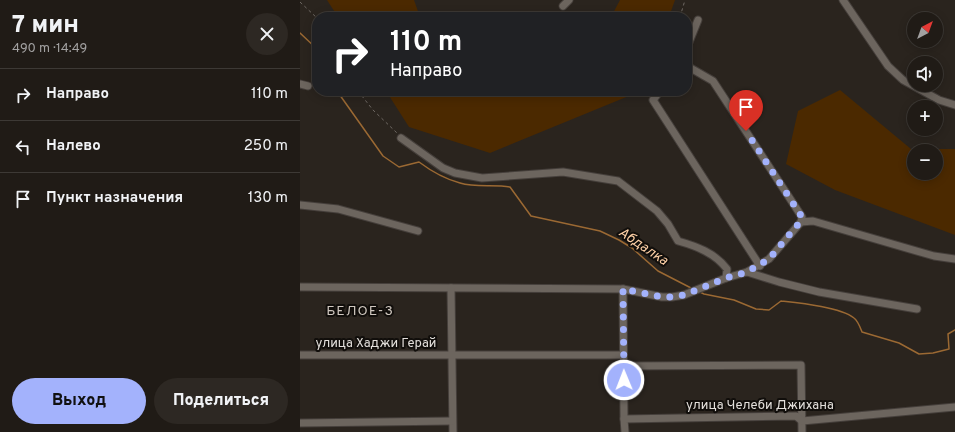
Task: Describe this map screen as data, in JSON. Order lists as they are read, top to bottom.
{
  "streets": {
    "street": ["улица Хаджи Герай", "улица Челеби Джихана"]
  },
  "districts": ["БЕЛОЕ-3"],
  "water": ["Абдалка"],
  "north": "top right",
  "page": {
    "heading": ["7 мин", "490 m · 14:49"],
    "map_buttons": ["+", "−"],
    "turn": ["110 m", "Направо"],
    "list": [
      {
        "name": "Направо",
        "value": "110 m"
      },
      {
        "name": "Налево",
        "value": "250 m"
      },
      {
        "name": "Пункт назначения",
        "value": "130 m"
      }
    ],
    "buttons": ["Выход", "Поделиться"]
  }
}
